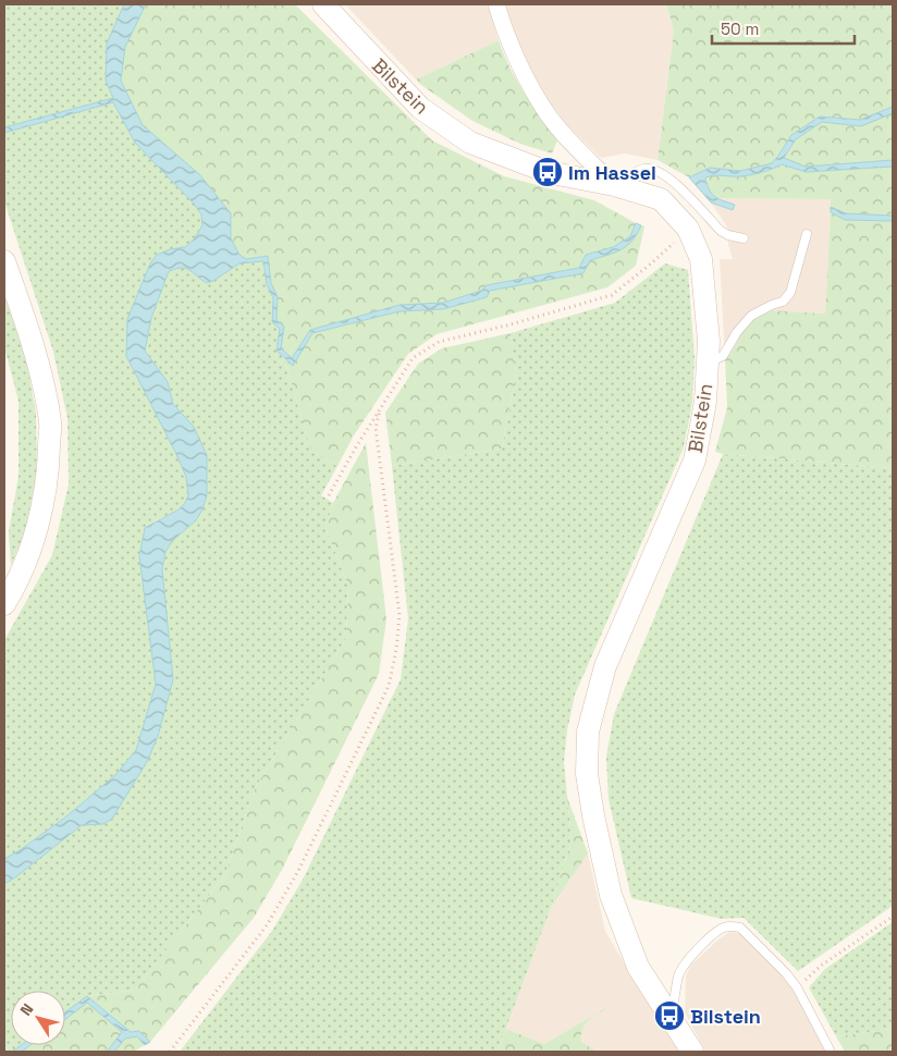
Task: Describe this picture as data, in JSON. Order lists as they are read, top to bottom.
{
  "streets": {
    "street": ["Bilstein"]
  },
  "places": {
    "bus stop": ["Im Hassel", "Bilstein"]
  },
  "scale_bar": "50 m",
  "north": "top left"
}
